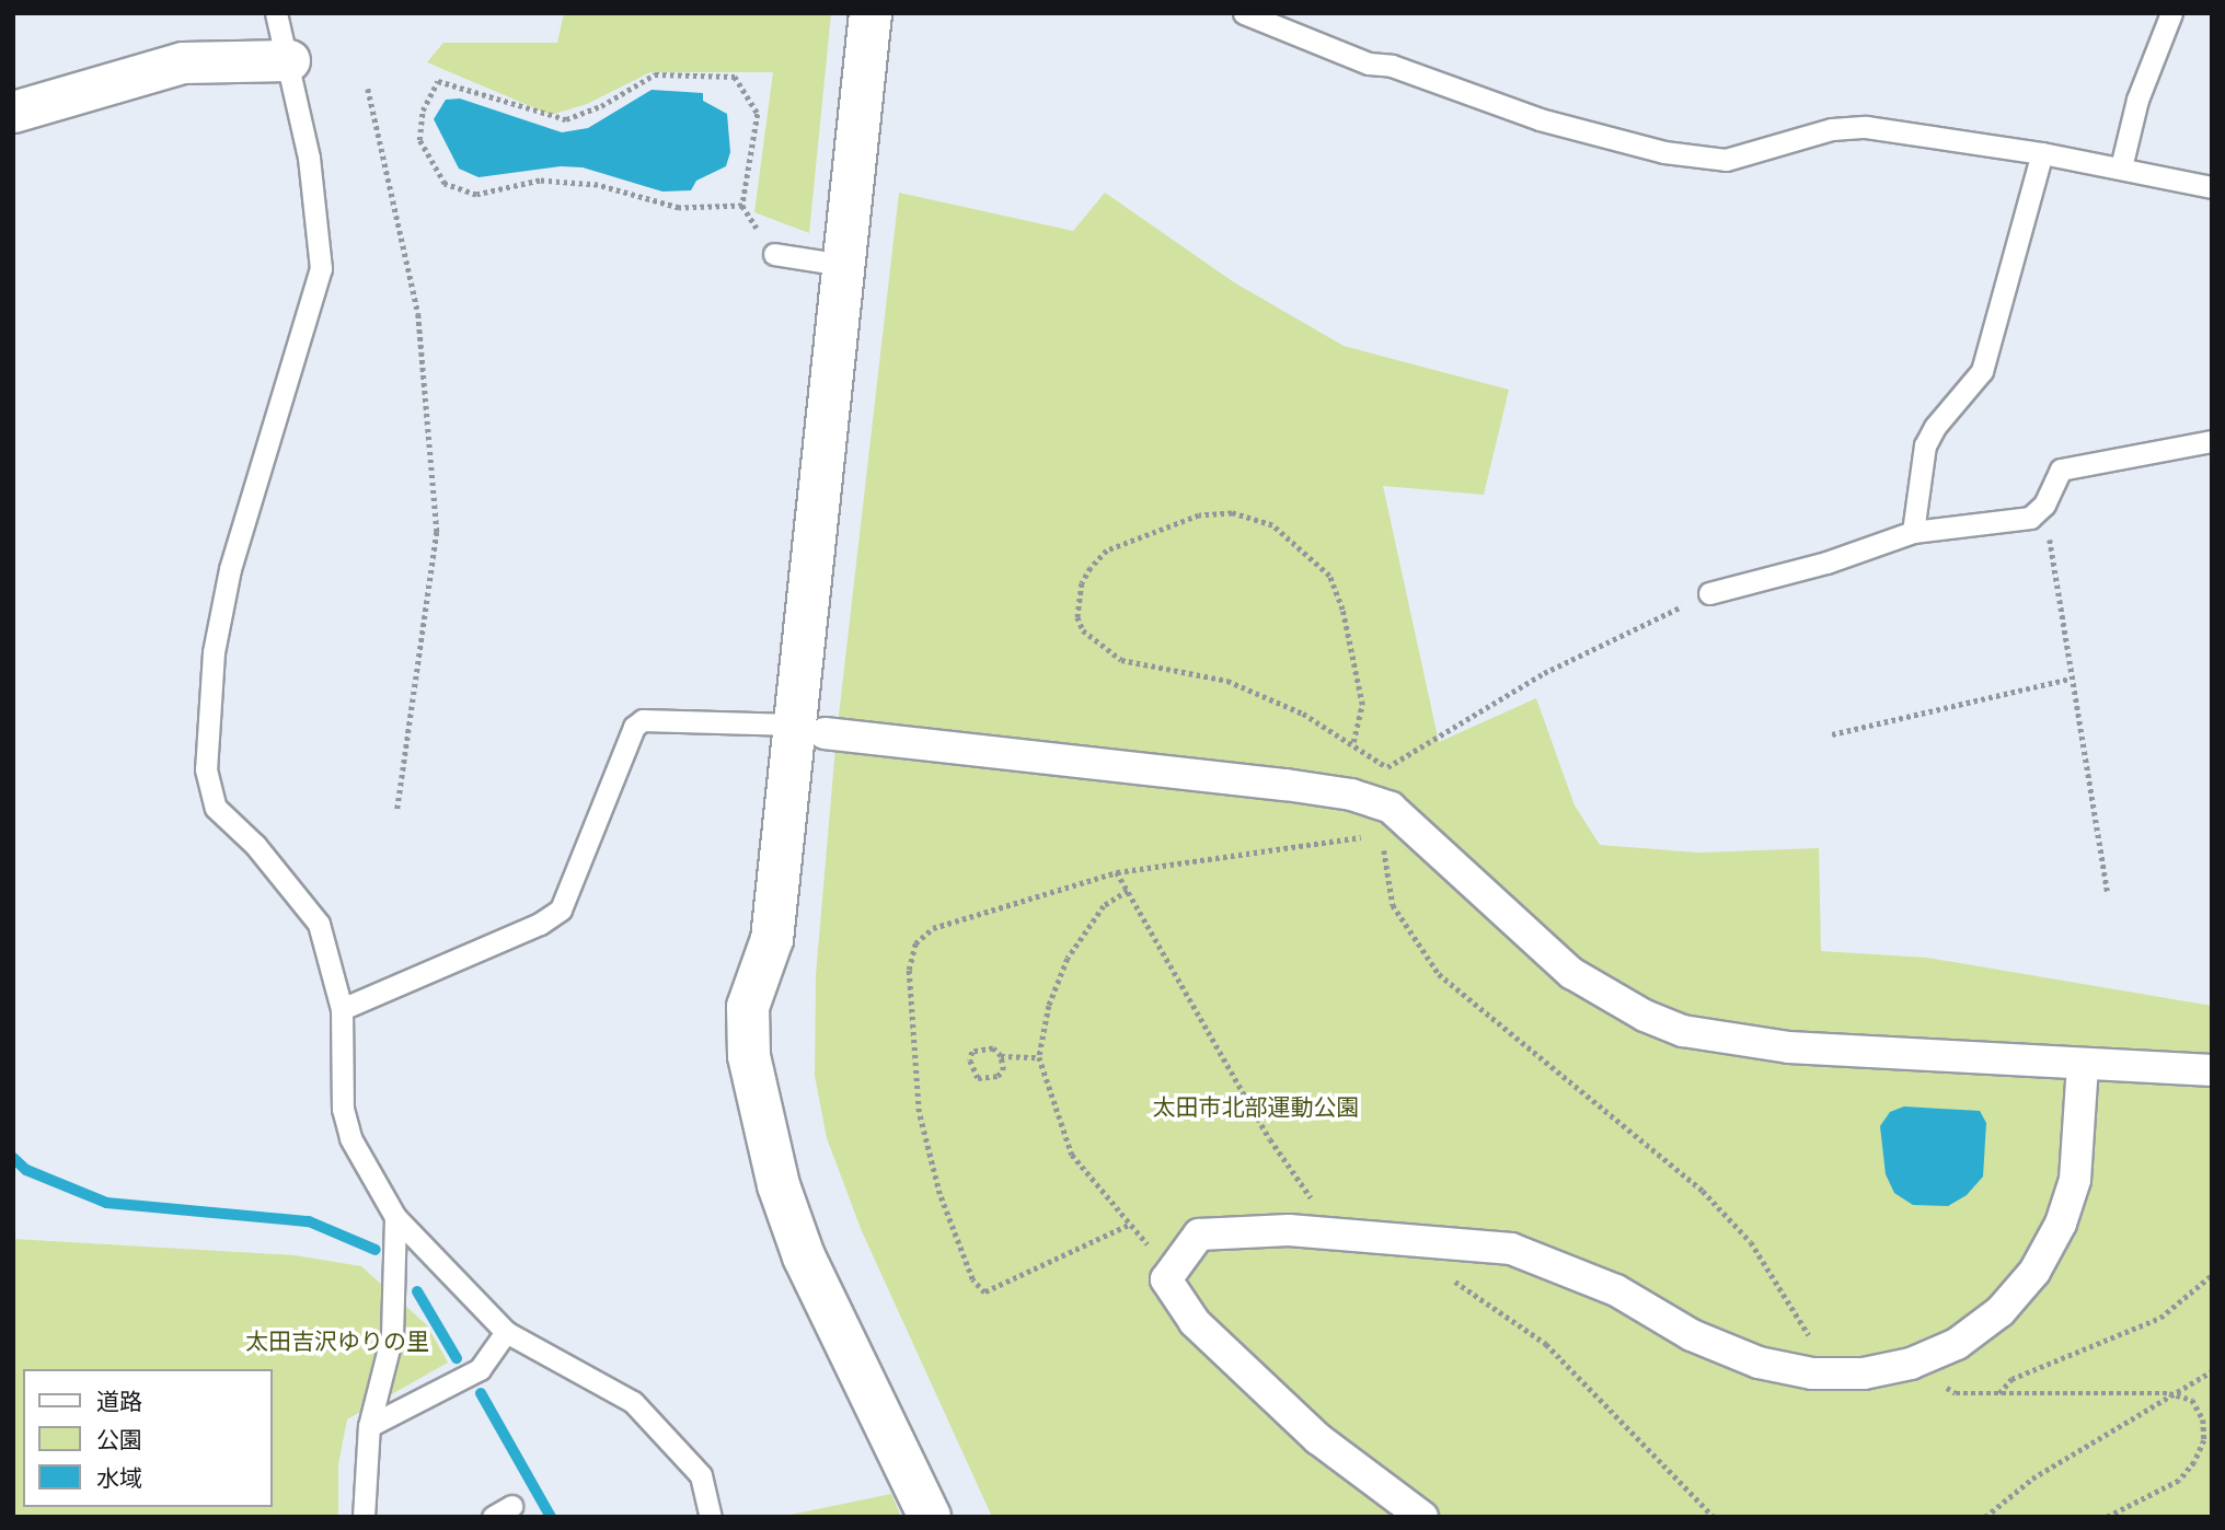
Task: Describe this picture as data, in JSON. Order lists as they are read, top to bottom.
{
  "parks": ["太田市北部運動公園", "太田吉沢ゆりの里"],
  "legend": ["道路", "公園", "水域"]
}
